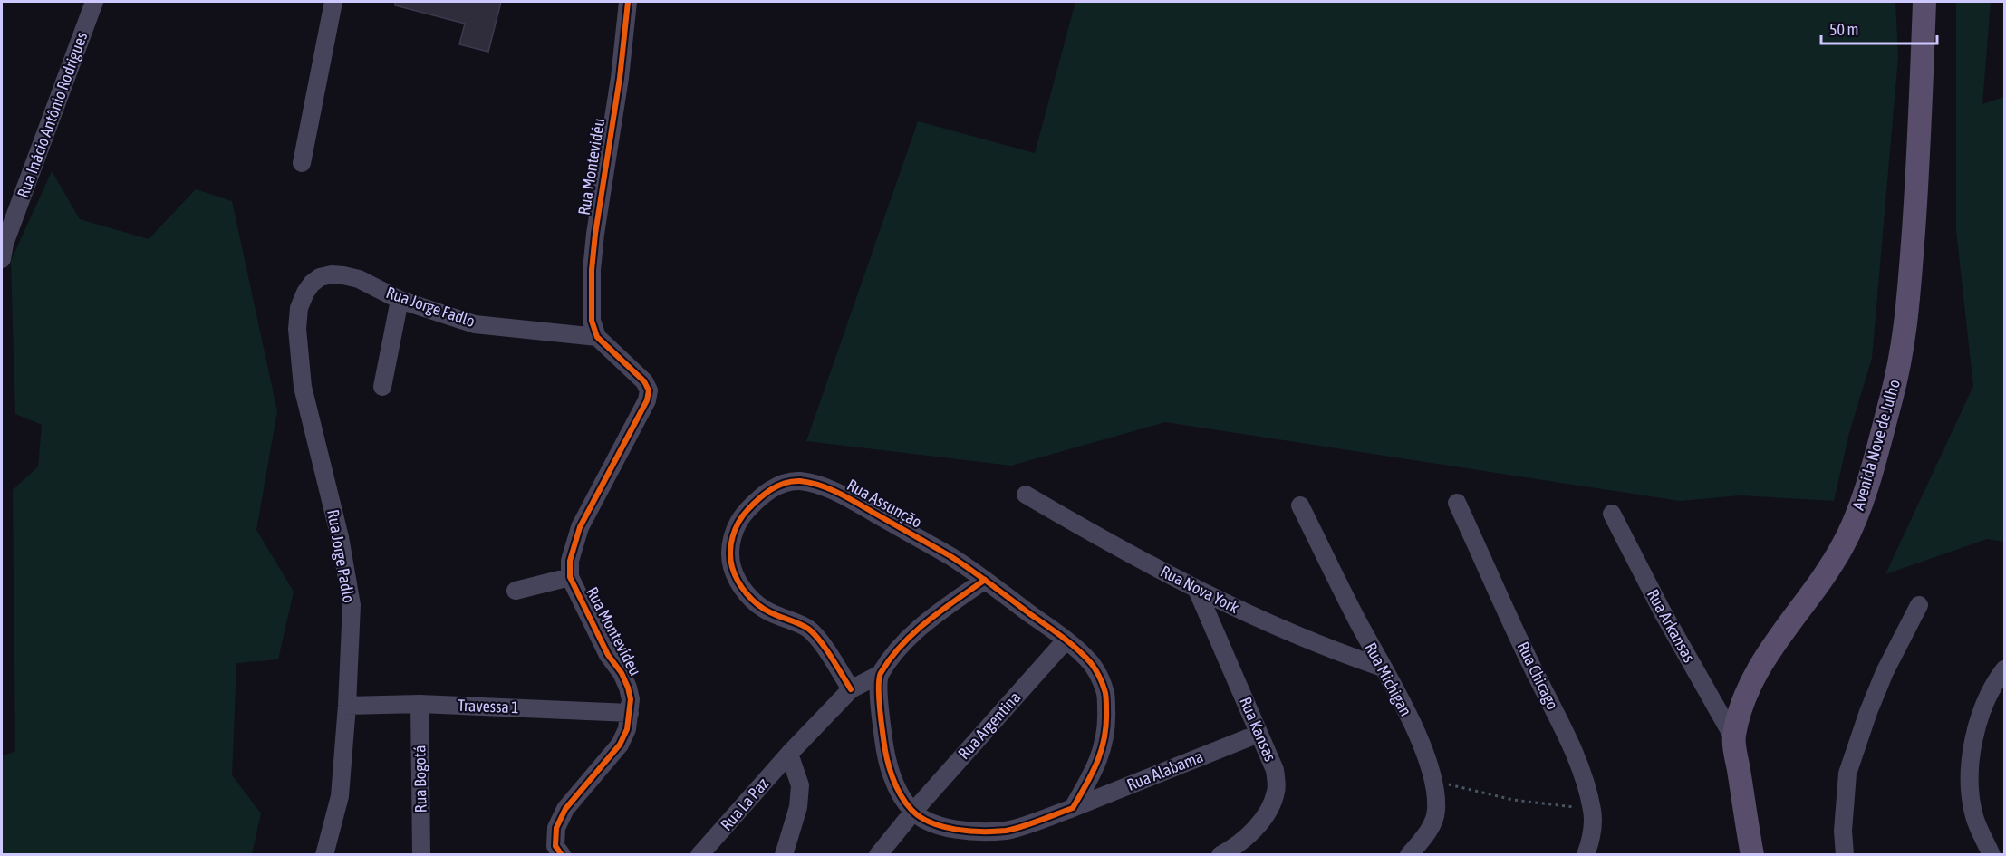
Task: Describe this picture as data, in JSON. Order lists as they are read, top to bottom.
{
  "streets": {
    "main road": ["Avenida Nove de Julho"],
    "street": [
      "Rua Inácio Antônio Rodrigues",
      "Rua Montevidéu",
      "Rua Jorge Fadlo",
      "Rua Assunção",
      "Rua Jorge Padlo",
      "Rua Nova York",
      "Rua Arkansas",
      "Rua Montevídeu",
      "Rua Chicago",
      "Rua Michigan",
      "Travessa 1",
      "Rua Argentina",
      "Rua Kansas",
      "Rua Alabama",
      "Rua Bogotá",
      "Rua La Paz"
    ]
  },
  "crossings": [
    ["Rua Montevidéu", "Rua Jorge Fadlo"],
    ["Rua Montevidéu", "Rua Montevídeu"],
    ["Rua Jorge Fadlo", "Rua Jorge Padlo"],
    ["Rua Jorge Fadlo", "Rua Montevídeu"],
    ["Avenida Nove de Julho", "Rua Arkansas"],
    ["Rua Assunção", "Rua Argentina"],
    ["Rua Assunção", "Rua Alabama"],
    ["Rua Jorge Padlo", "Travessa 1"],
    ["Rua Nova York", "Rua Michigan"],
    ["Rua Nova York", "Rua Kansas"],
    ["Rua Montevídeu", "Travessa 1"],
    ["Travessa 1", "Rua Bogotá"],
    ["Rua Argentina", "Rua Alabama"],
    ["Rua Kansas", "Rua Alabama"]
  ],
  "scale_bar": "50 m"
}
